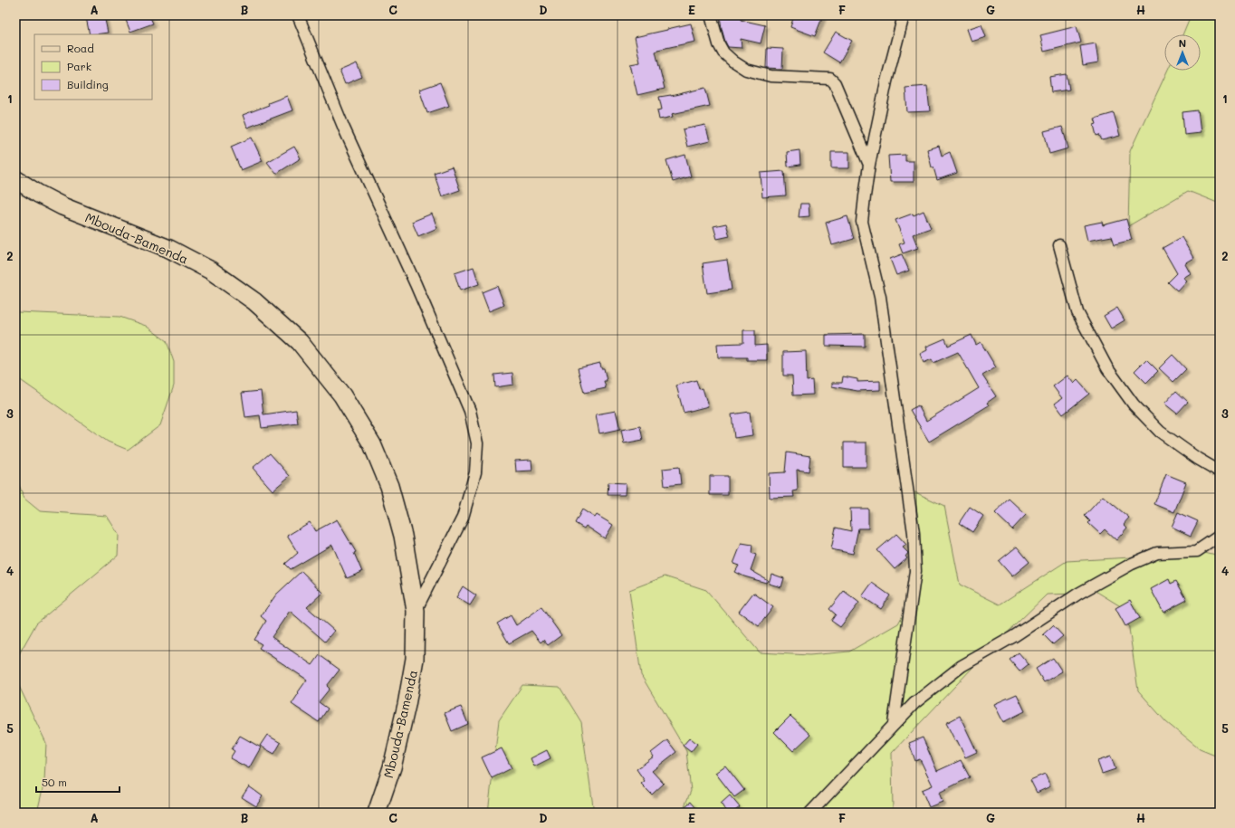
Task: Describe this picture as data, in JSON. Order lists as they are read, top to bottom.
{
  "streets": {
    "highway": ["Mbouda-Bamenda"]
  },
  "legend": ["Road", "Park", "Building"],
  "scale_bar": "50 m",
  "north": "top",
  "grid": {
    "columns": [
      "A",
      "B",
      "C",
      "D",
      "E",
      "F",
      "G",
      "H"
    ],
    "rows": [
      "1",
      "2",
      "3",
      "4",
      "5"
    ]
  }
}
